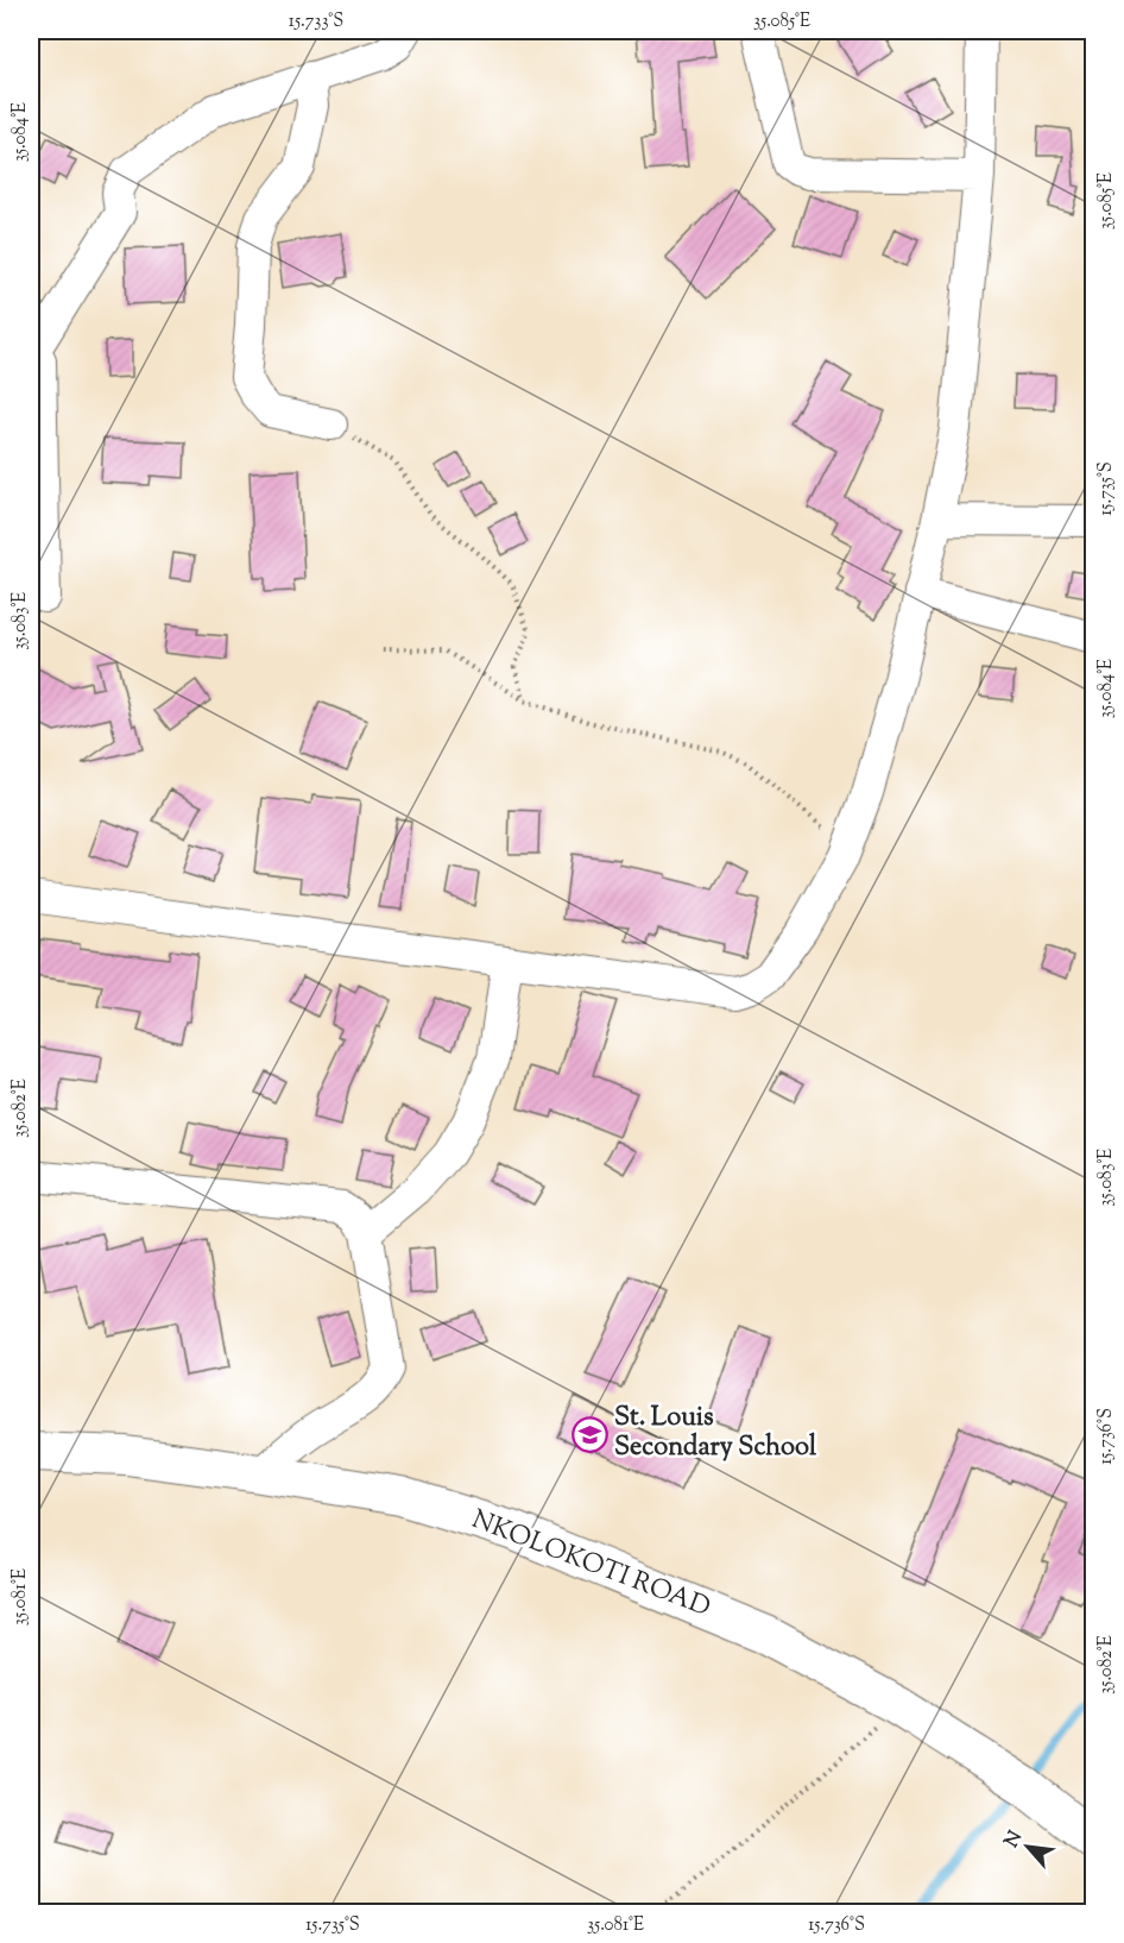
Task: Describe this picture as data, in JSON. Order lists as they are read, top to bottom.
{
  "streets": {
    "main road": ["NKOLOKOTI ROAD"]
  },
  "places": {
    "school or university": ["St. Louis Secondary School"]
  },
  "north": "top left",
  "coordinates": [
    "15.733°S",
    "35.085°E",
    "35.084°E",
    "15.735°S",
    "35.083°E",
    "35.082°E",
    "15.736°S",
    "35.081°E"
  ]
}
